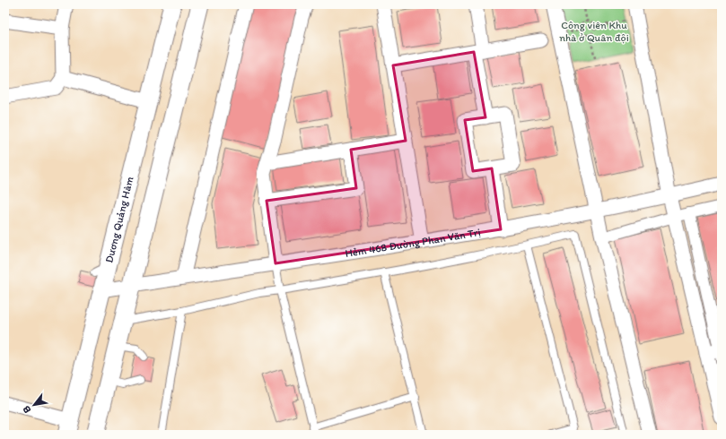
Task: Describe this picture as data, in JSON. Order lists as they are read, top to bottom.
{
  "streets": {
    "street": ["Dương Quảng Hàm", "Hẻm 468 Đường Phan Văn Trị"]
  },
  "crossings": [
    ["Dương Quảng Hàm", "Hẻm 468 Đường Phan Văn Trị"]
  ],
  "parks": ["Công viên Khu nhà ở Quân đội"],
  "north": "bottom left"
}
